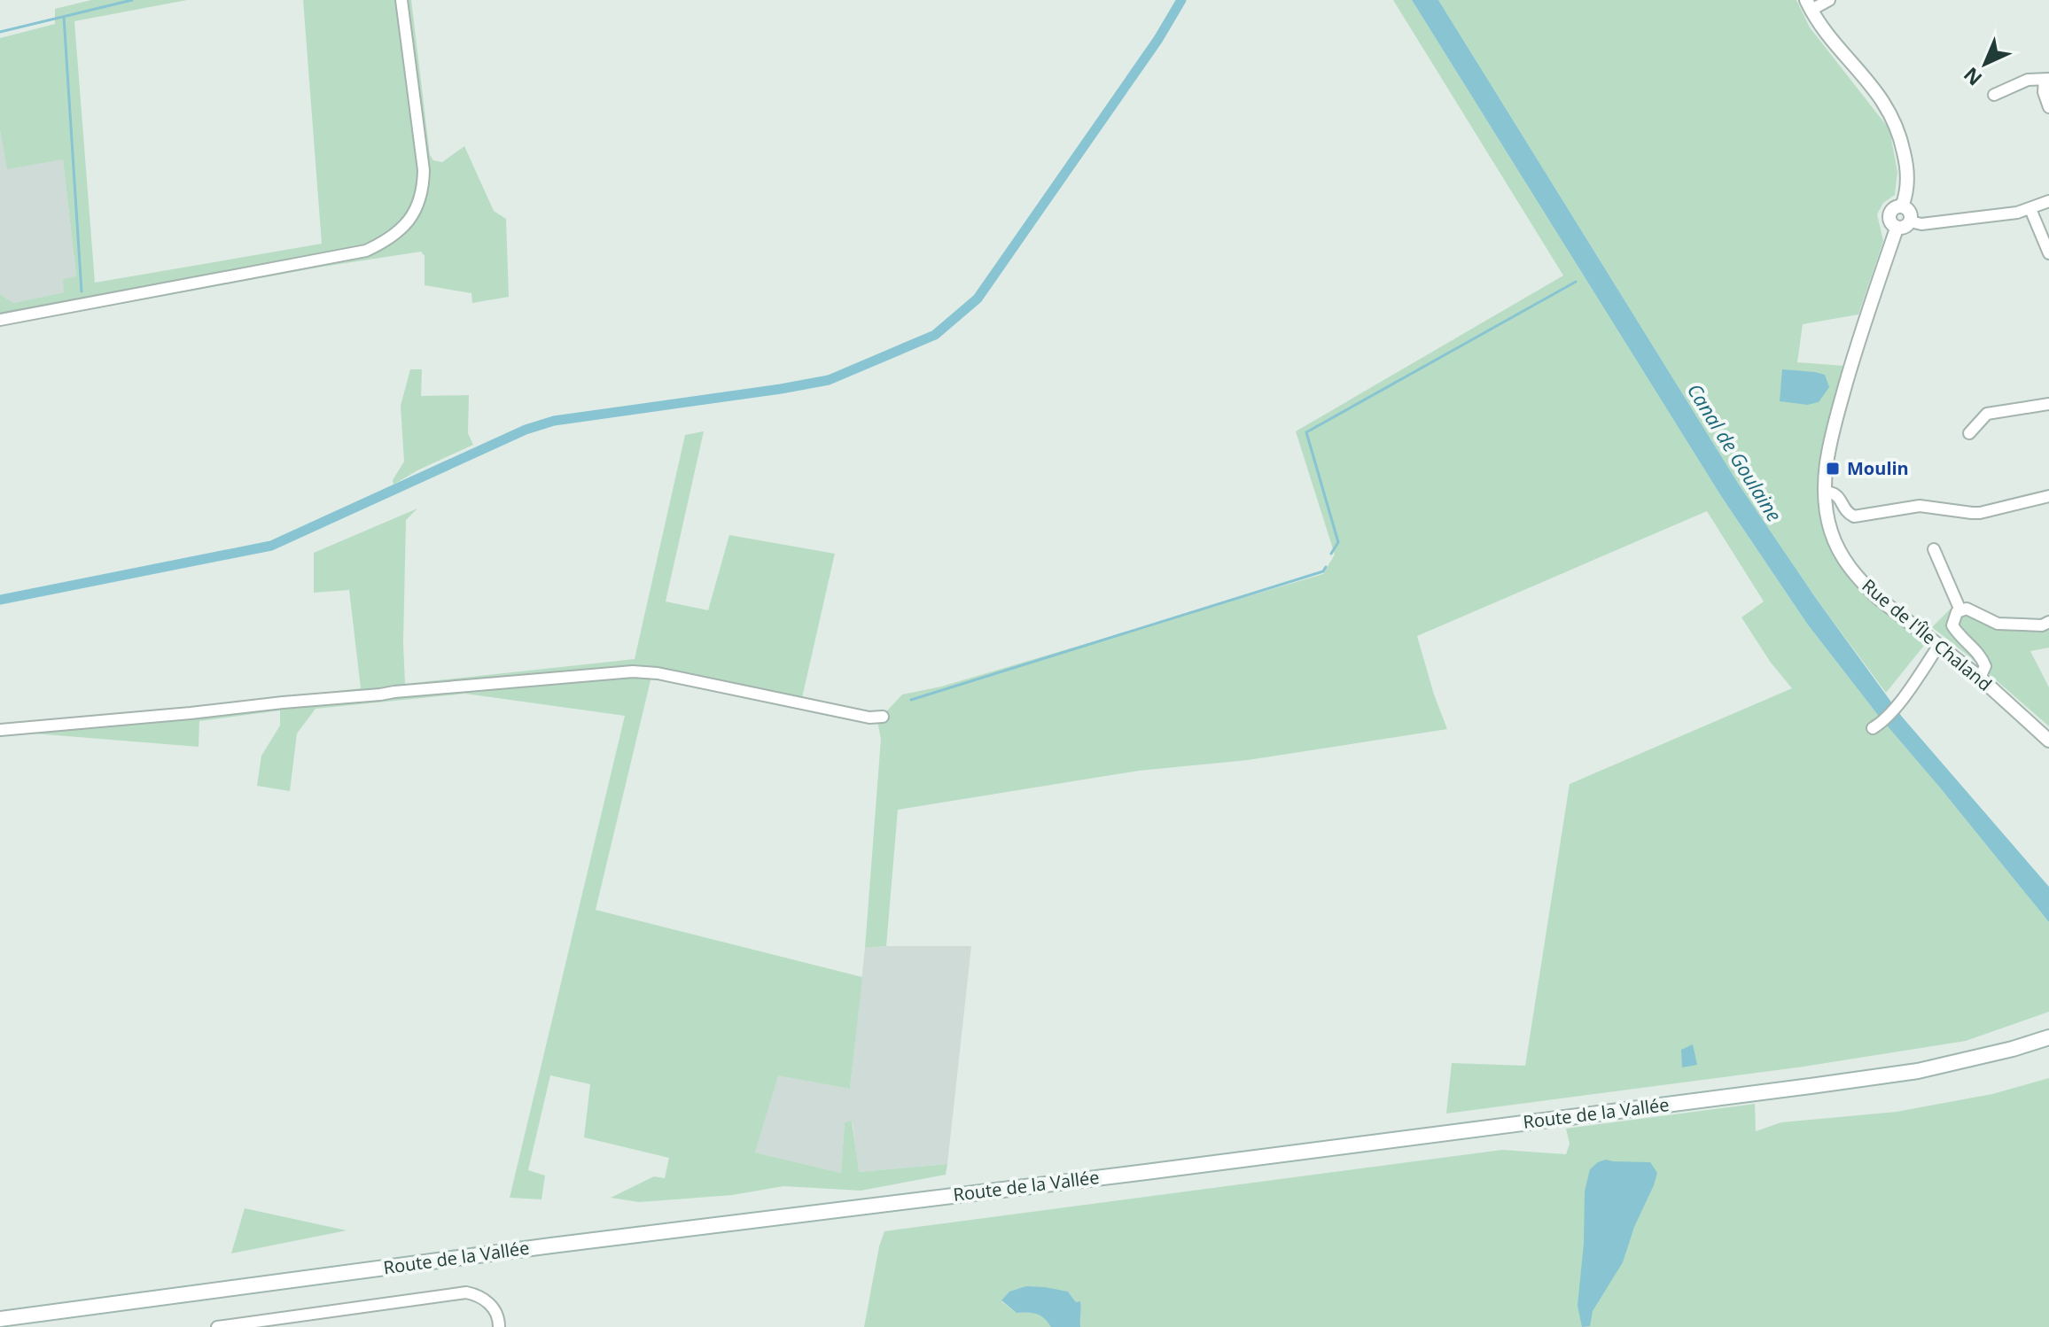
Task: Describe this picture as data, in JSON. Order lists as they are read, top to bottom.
{
  "streets": {
    "main road": ["Route de la Vallée"],
    "street": ["Rue de l'Île Chaland"]
  },
  "water": ["Canal de Goulaine"],
  "places": {
    "transit": ["Moulin"]
  },
  "north": "bottom left"
}
